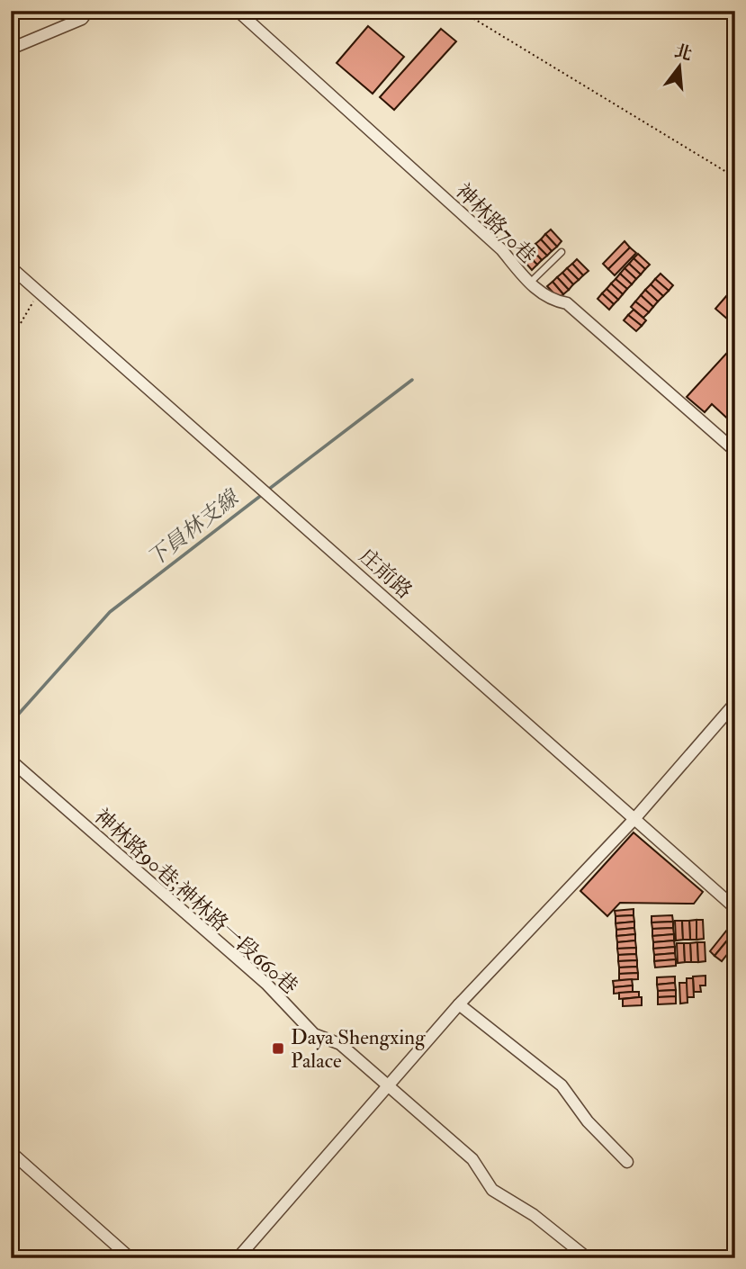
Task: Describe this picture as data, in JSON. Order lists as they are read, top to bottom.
{
  "streets": {
    "street": ["神林路70巷", "庄前路", "神林路90巷;神林路一段660巷"]
  },
  "water": ["下員林支線"],
  "places": {
    "transit": ["Daya Shengxing Palace"]
  },
  "north": "top"
}
